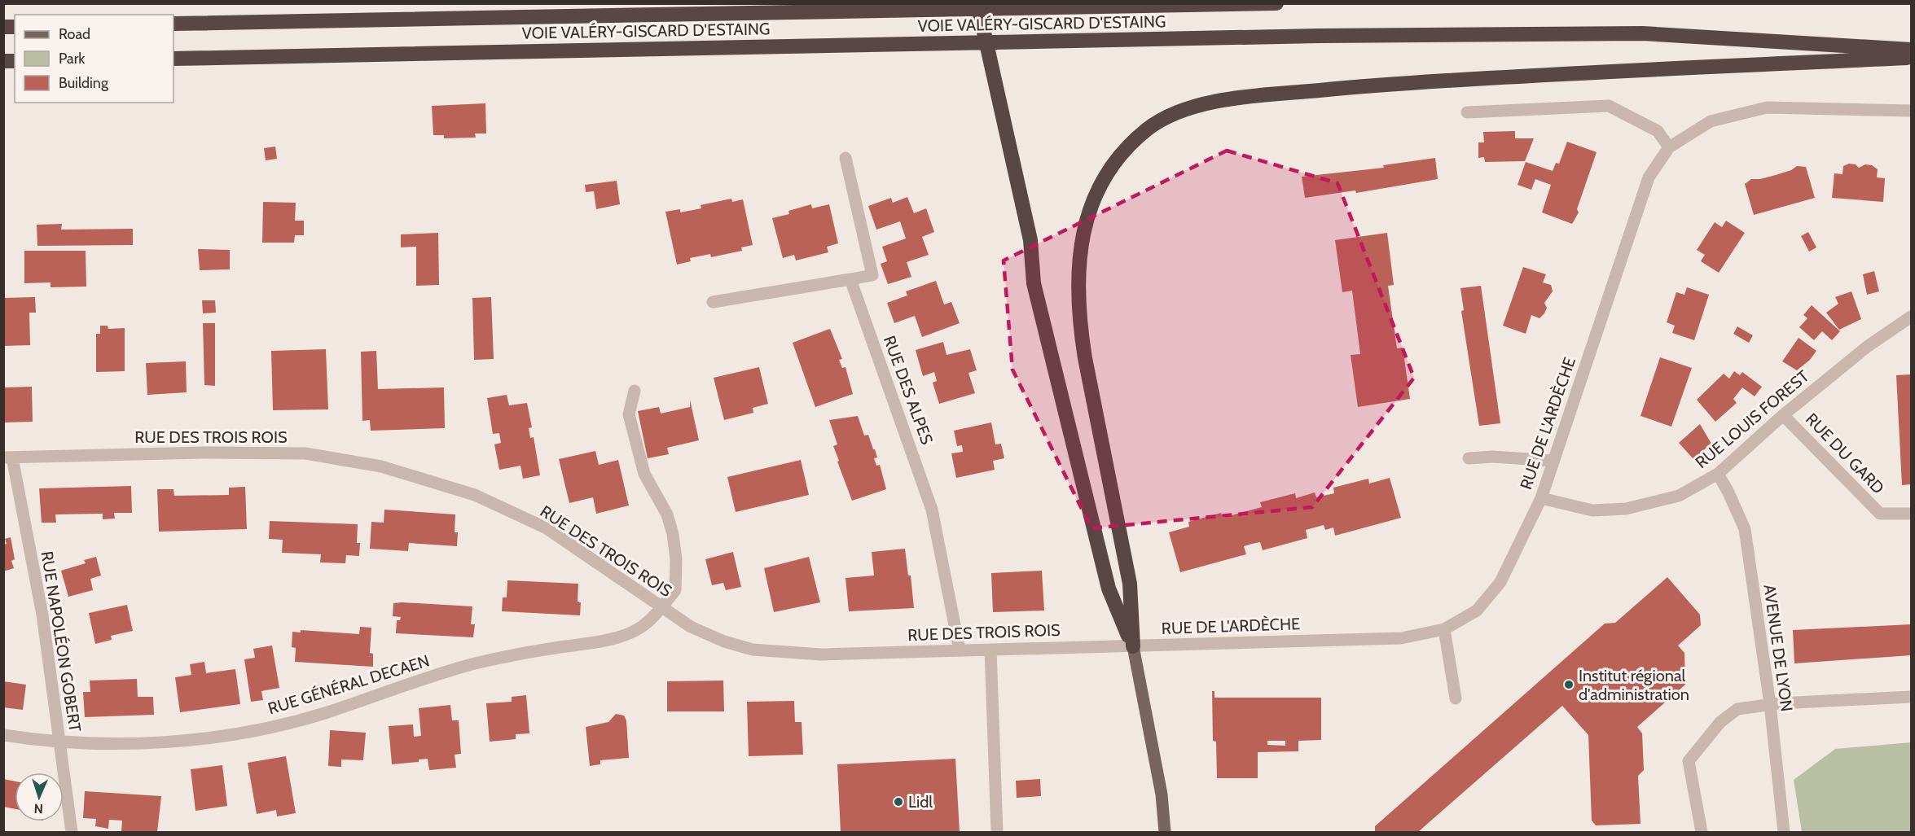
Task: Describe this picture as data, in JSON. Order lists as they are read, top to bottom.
{
  "streets": {
    "highway": ["VOIE VALÉRY-GISCARD D'ESTAING"],
    "street": [
      "RUE DES ALPES",
      "RUE LOUIS FOREST",
      "RUE DE L'ARDÈCHE",
      "RUE DES TROIS ROIS",
      "RUE DU GARD",
      "RUE NAPOLÉON GOBERT",
      "AVENUE DE LYON",
      "RUE GÉNÉRAL DECAEN"
    ]
  },
  "crossings": [
    ["RUE DES ALPES", "RUE DES TROIS ROIS"],
    ["RUE LOUIS FOREST", "RUE DE L'ARDÈCHE"],
    ["RUE LOUIS FOREST", "RUE DU GARD"],
    ["RUE LOUIS FOREST", "AVENUE DE LYON"],
    ["RUE DE L'ARDÈCHE", "RUE DES TROIS ROIS"],
    ["RUE DES TROIS ROIS", "RUE NAPOLÉON GOBERT"],
    ["RUE DES TROIS ROIS", "RUE GÉNÉRAL DECAEN"],
    ["RUE NAPOLÉON GOBERT", "RUE GÉNÉRAL DECAEN"]
  ],
  "places": ["Institut régional d'administration", "Lidl"],
  "legend": ["Road", "Park", "Building"],
  "north": "bottom"
}
